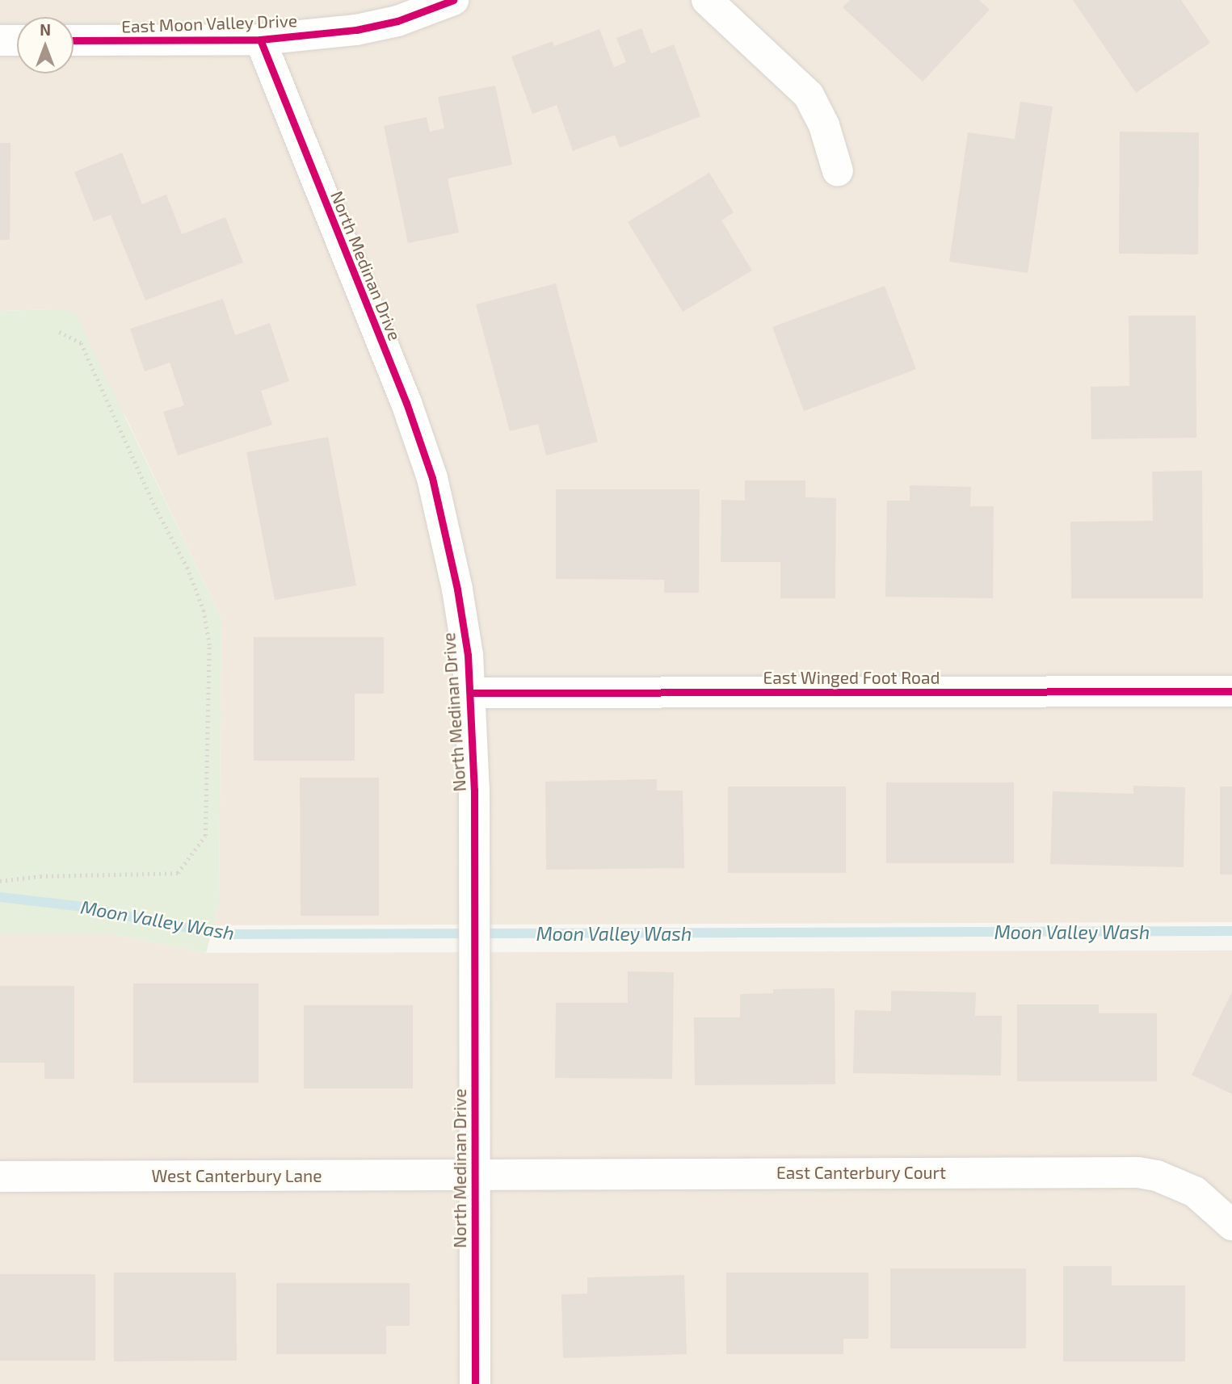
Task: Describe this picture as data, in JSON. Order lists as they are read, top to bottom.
{
  "streets": {
    "street": [
      "East Moon Valley Drive",
      "North Medinan Drive",
      "East Winged Foot Road",
      "East Canterbury Court",
      "West Canterbury Lane"
    ]
  },
  "crossings": [
    ["East Moon Valley Drive", "North Medinan Drive"],
    ["North Medinan Drive", "East Winged Foot Road"],
    ["North Medinan Drive", "East Canterbury Court"],
    ["North Medinan Drive", "West Canterbury Lane"],
    ["East Canterbury Court", "West Canterbury Lane"]
  ],
  "water": ["Moon Valley Wash"],
  "north": "top"
}
